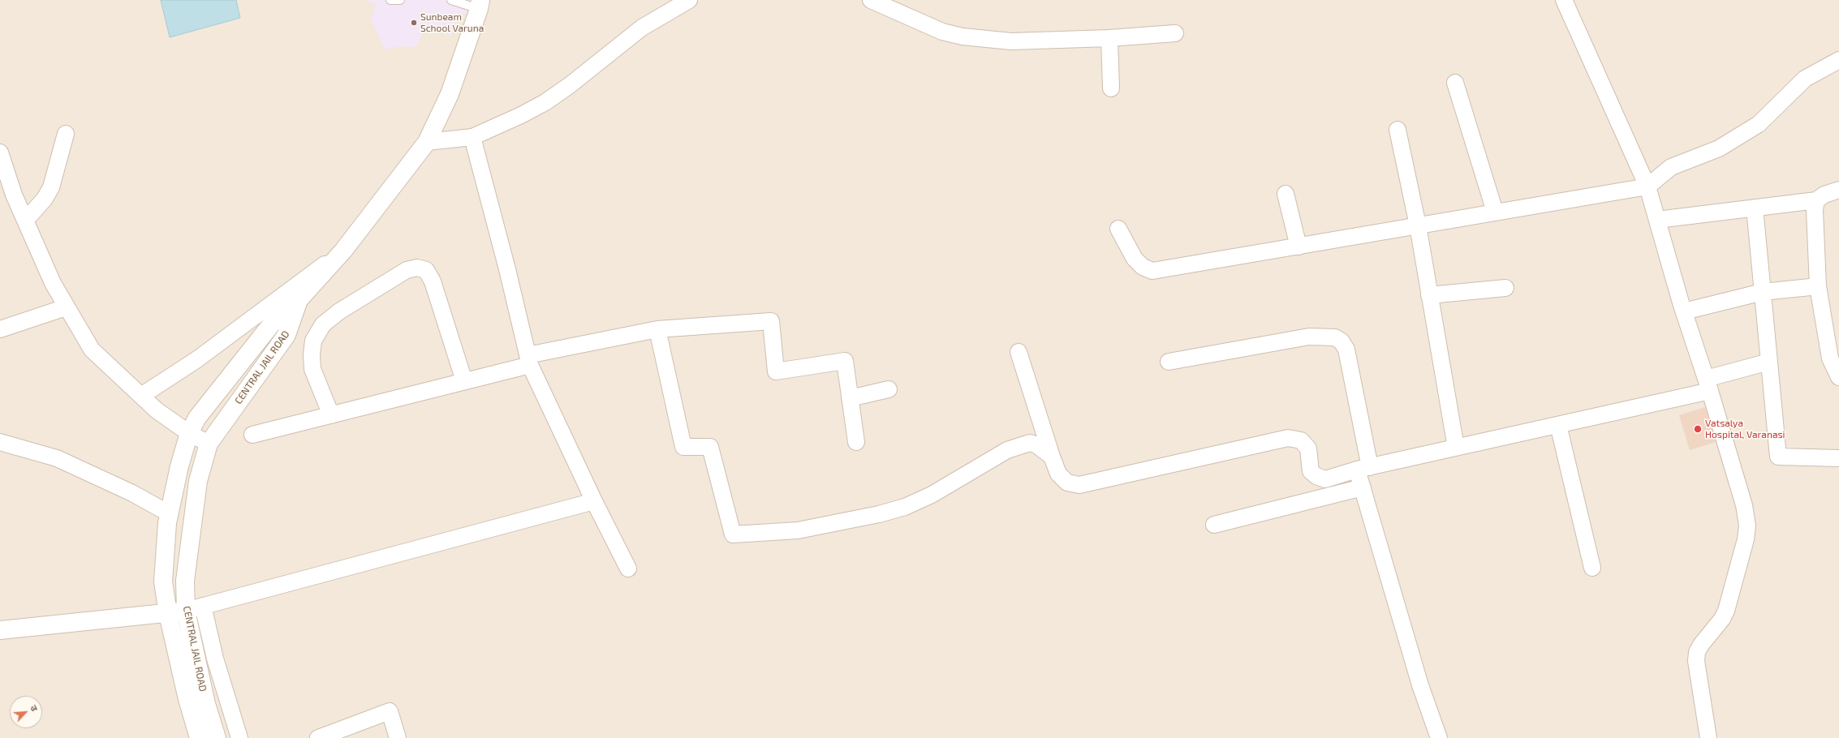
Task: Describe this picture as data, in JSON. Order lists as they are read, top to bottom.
{
  "streets": {
    "street": ["CENTRAL JAIL ROAD"]
  },
  "places": ["Sunbeam School Varuna", "Vatsalya Hospital, Varanasi"],
  "north": "top right"
}
